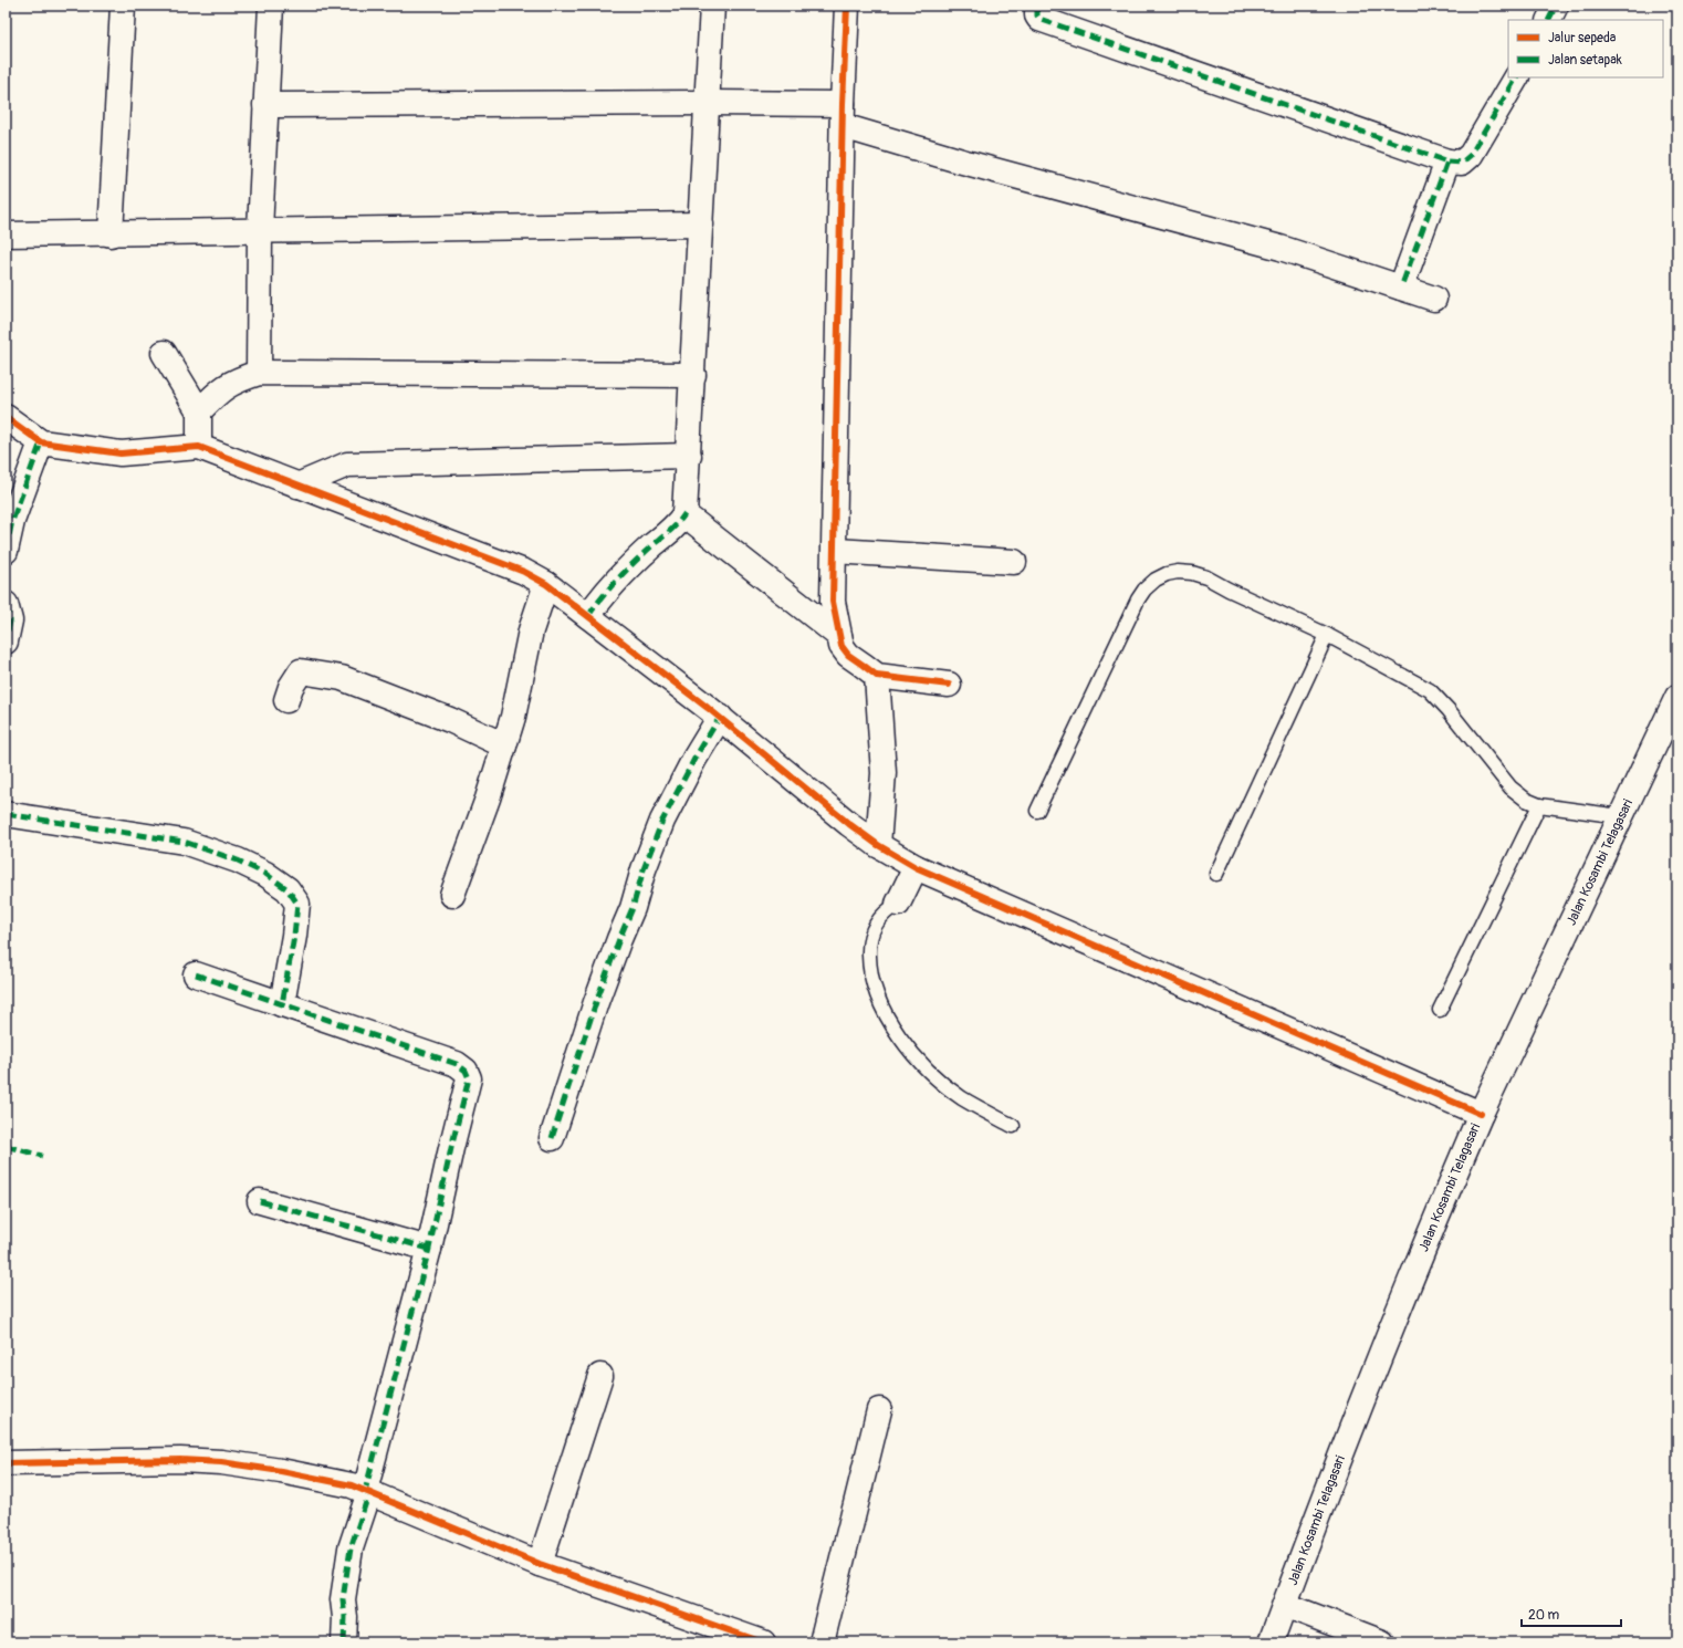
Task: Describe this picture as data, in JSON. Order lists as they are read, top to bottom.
{
  "streets": {
    "street": ["Jalan Kosambi Telagasari"]
  },
  "legend": ["Jalur sepeda", "Jalan setapak"],
  "scale_bar": "20 m"
}
